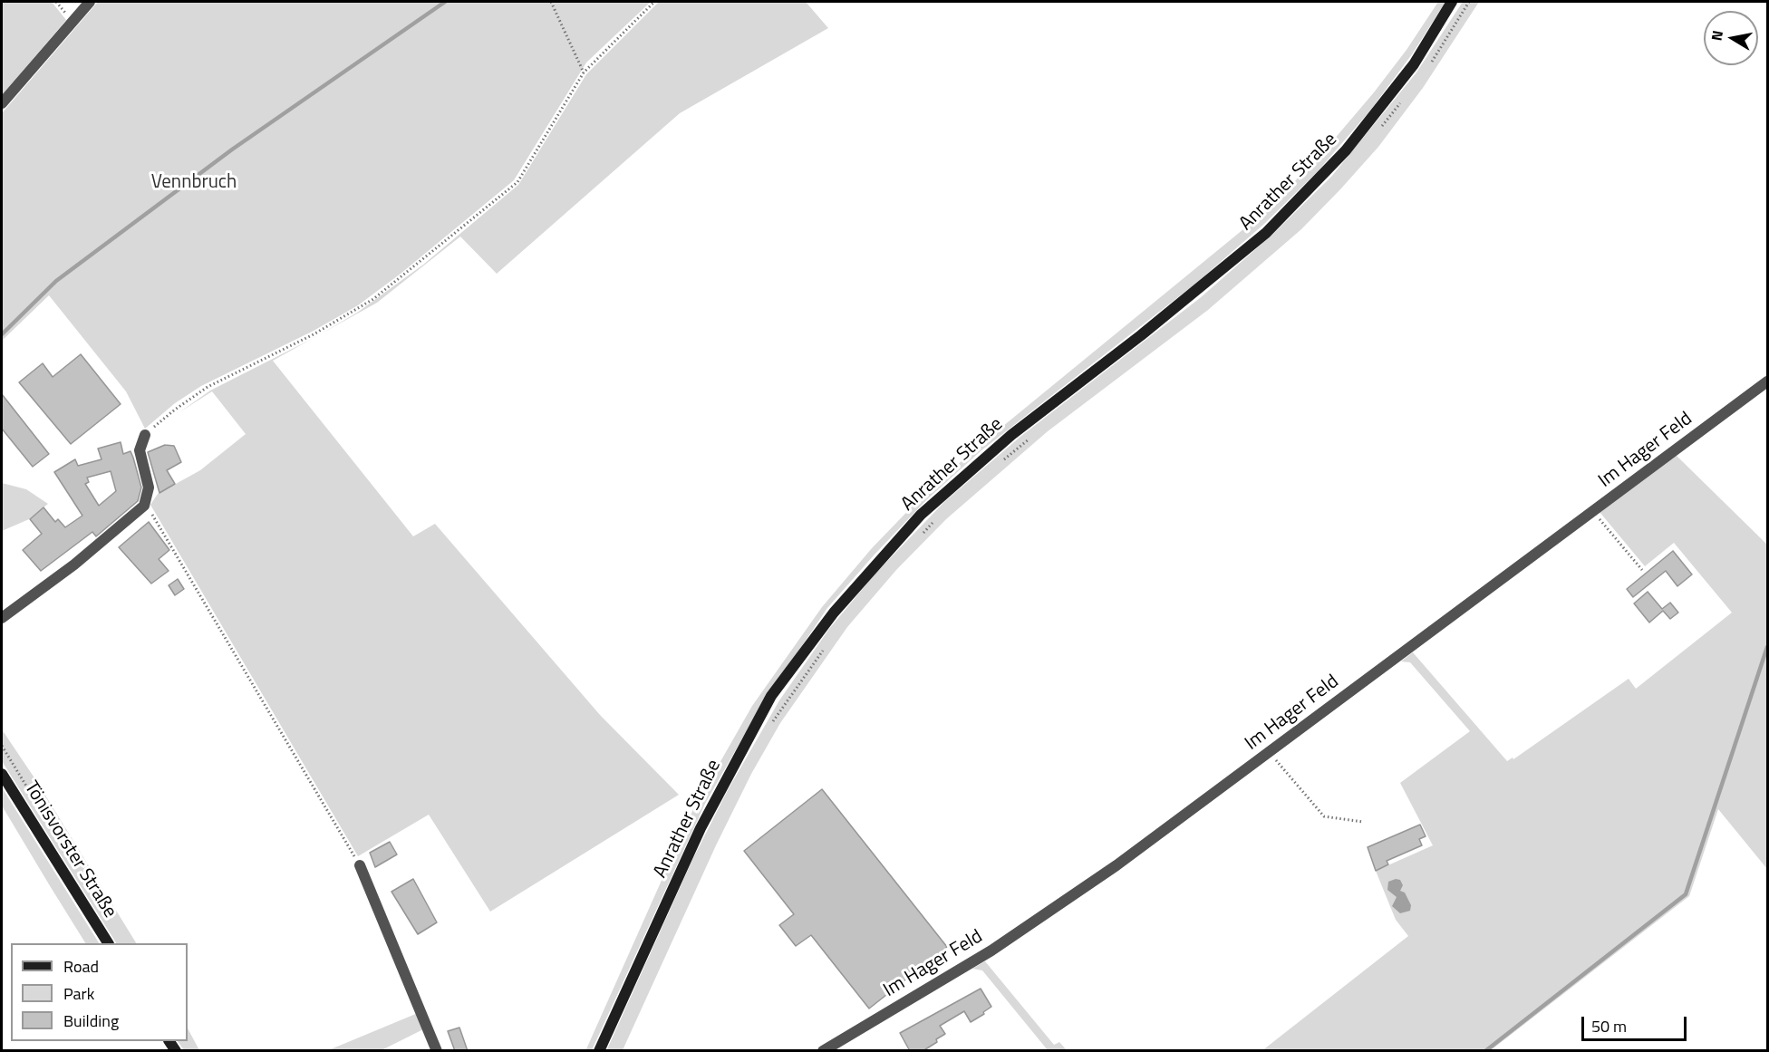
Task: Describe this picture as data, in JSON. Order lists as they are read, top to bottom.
{
  "streets": {
    "main road": ["Anrather Straße", "Tönisvorster Straße"],
    "street": ["Im Hager Feld"]
  },
  "parks": ["Vennbruch"],
  "legend": ["Road", "Park", "Building"],
  "scale_bar": "50 m",
  "north": "left"
}
